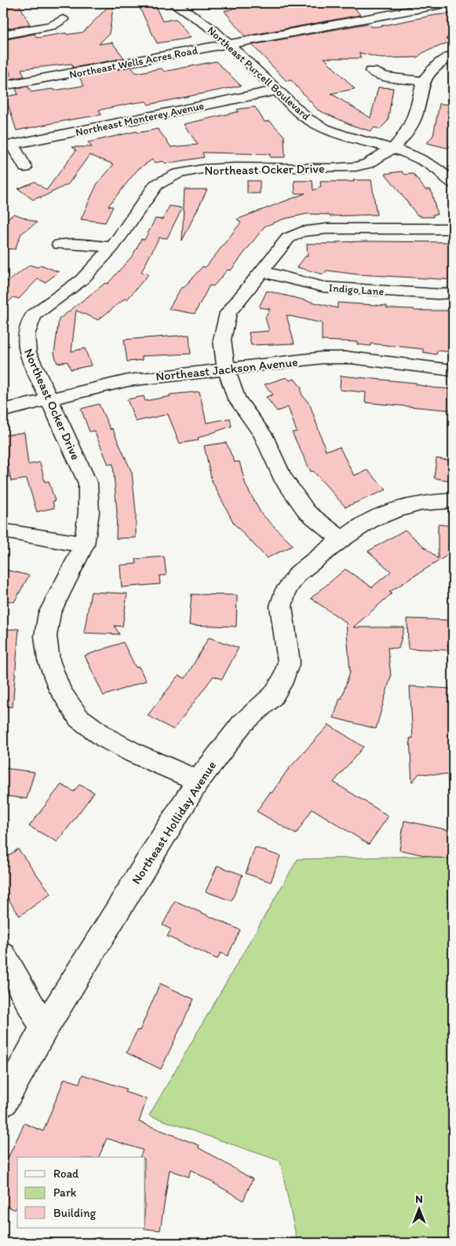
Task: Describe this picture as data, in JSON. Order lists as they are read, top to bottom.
{
  "streets": {
    "street": [
      "Northeast Wells Acres Road",
      "Northeast Purcell Boulevard",
      "Northeast Monterey Avenue",
      "Northeast Ocker Drive",
      "Indigo Lane",
      "Northeast Jackson Avenue",
      "Northeast Holliday Avenue"
    ]
  },
  "crossings": [
    ["Northeast Wells Acres Road", "Northeast Purcell Boulevard"],
    ["Northeast Purcell Boulevard", "Northeast Monterey Avenue"],
    ["Northeast Purcell Boulevard", "Northeast Ocker Drive"],
    ["Northeast Ocker Drive", "Northeast Jackson Avenue"],
    ["Northeast Ocker Drive", "Northeast Holliday Avenue"]
  ],
  "legend": ["Road", "Park", "Building"],
  "north": "top"
}
